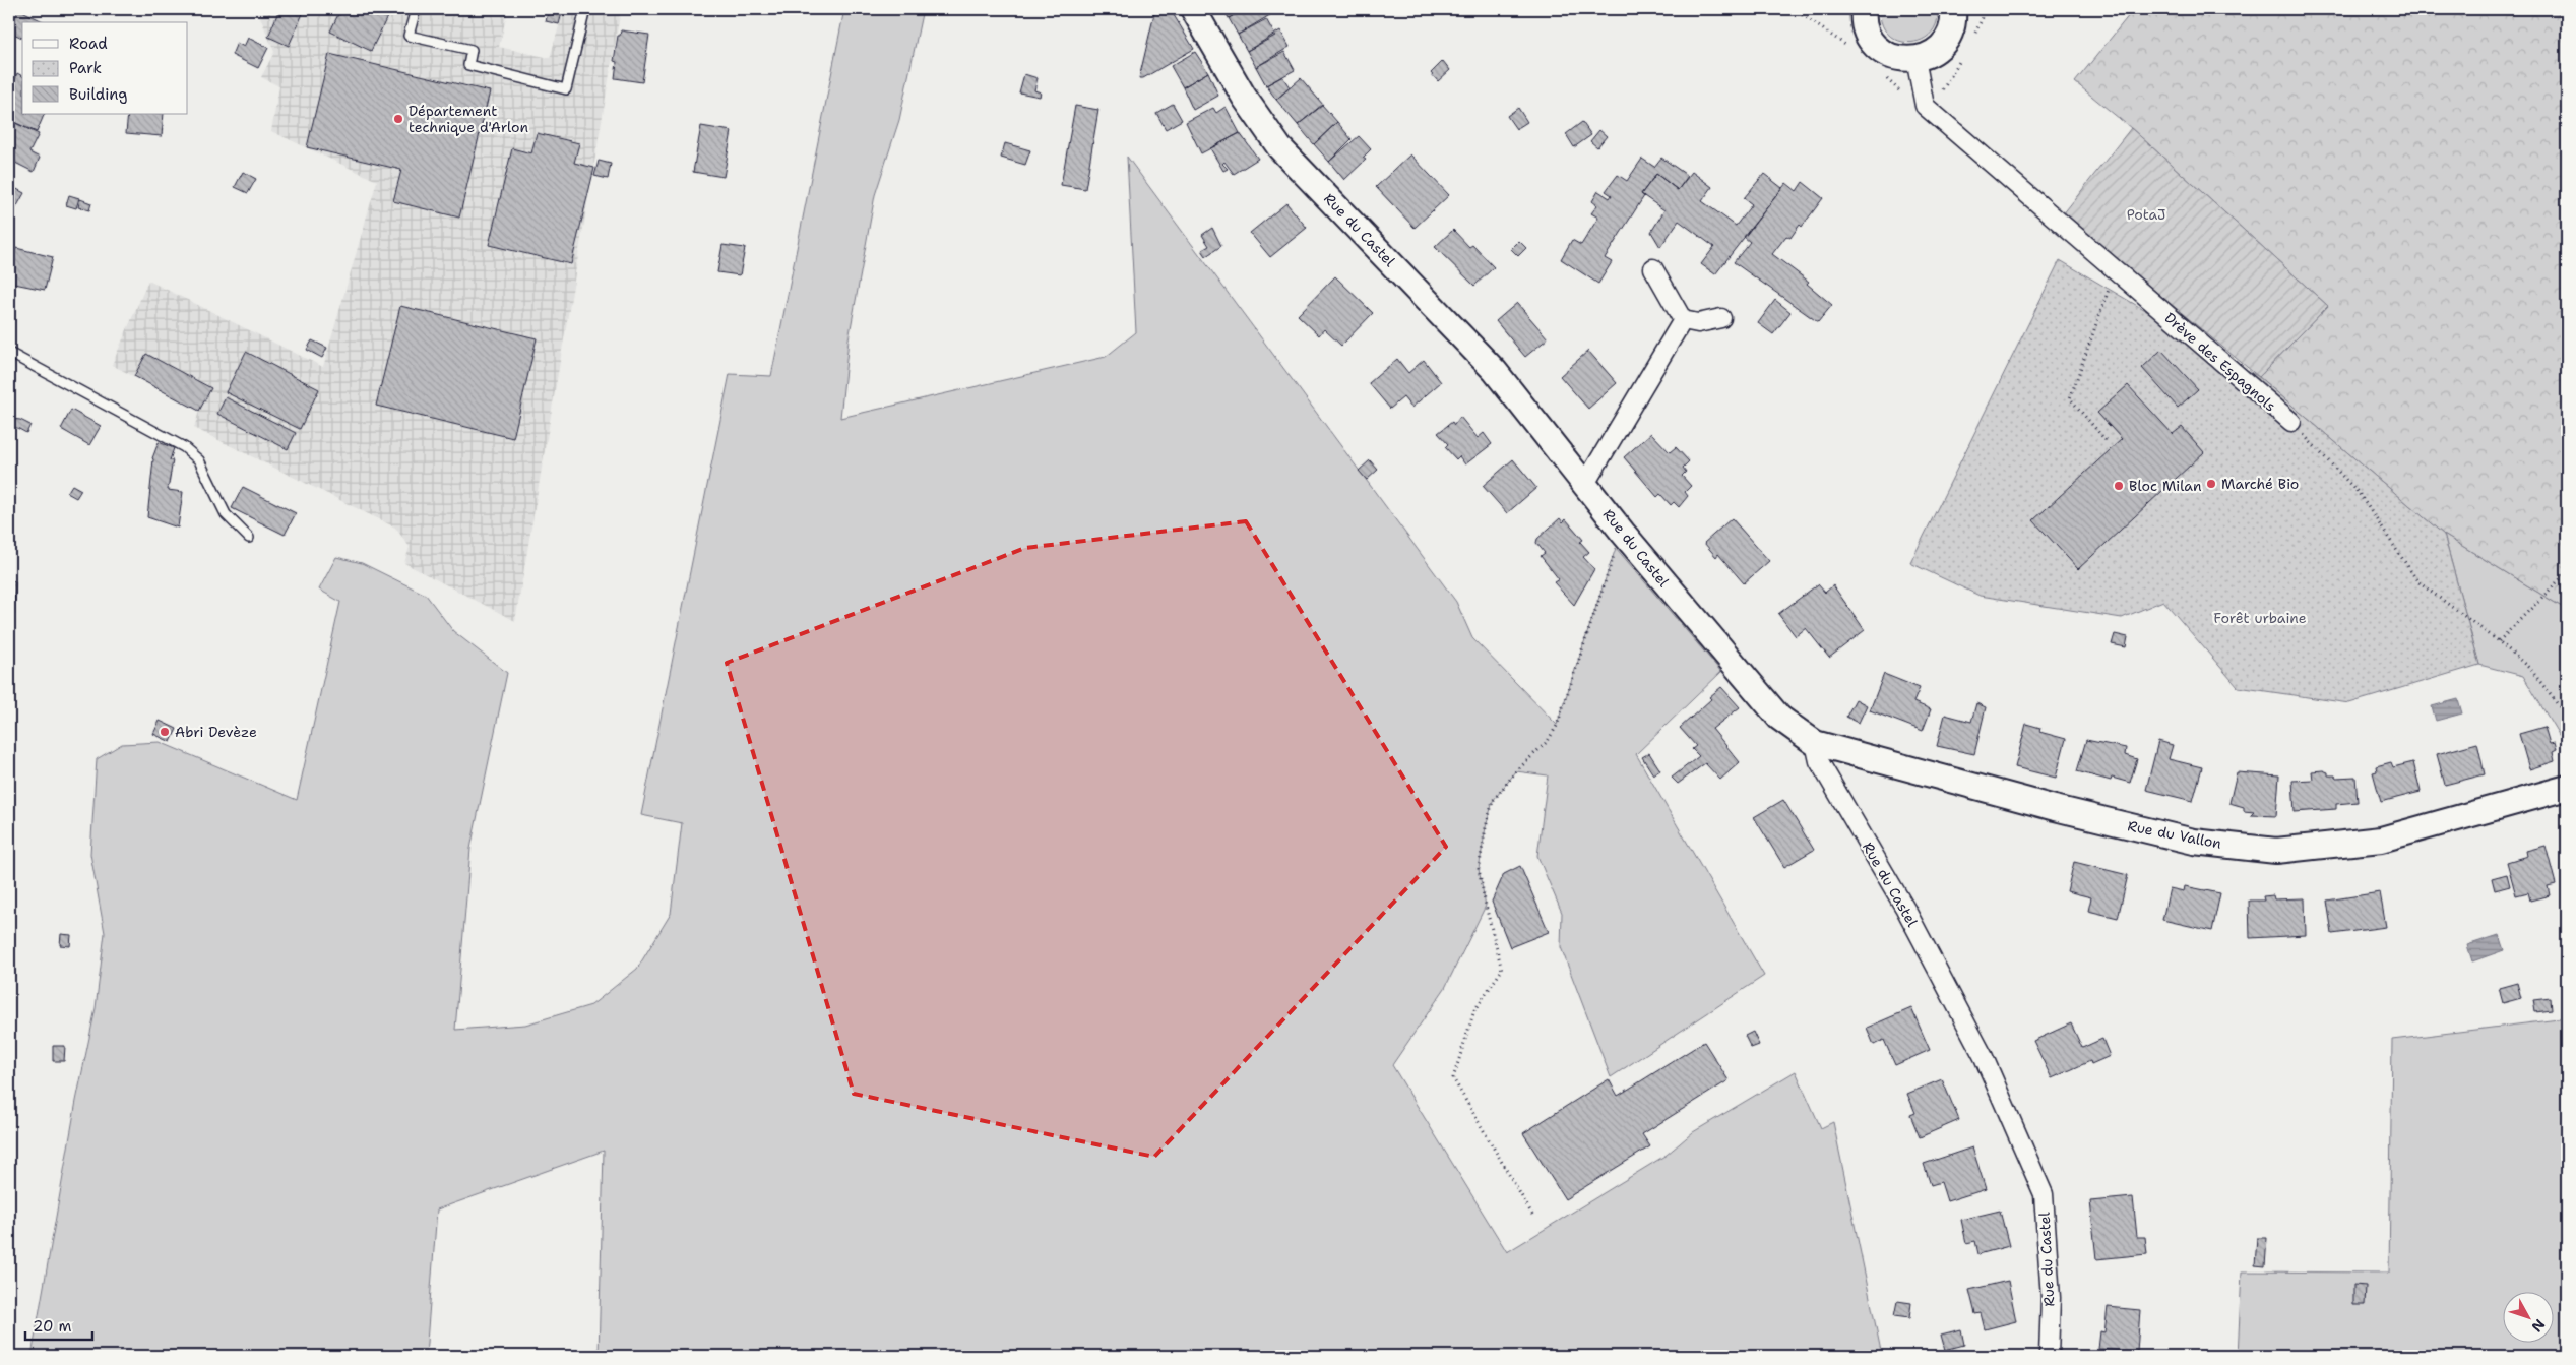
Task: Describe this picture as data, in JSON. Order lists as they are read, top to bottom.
{
  "streets": {
    "street": ["Rue du Castel", "Drève des Espagnols", "Rue du Vallon"]
  },
  "crossings": [
    ["Rue du Castel", "Rue du Vallon"]
  ],
  "parks": ["PotaJ", "Forêt urbaine"],
  "places": [
    "Département technique d'Arlon",
    "Marché Bio",
    "Bloc Milan",
    "Abri Devèze"
  ],
  "legend": ["Road", "Park", "Building"],
  "scale_bar": "20 m",
  "north": "bottom right"
}
